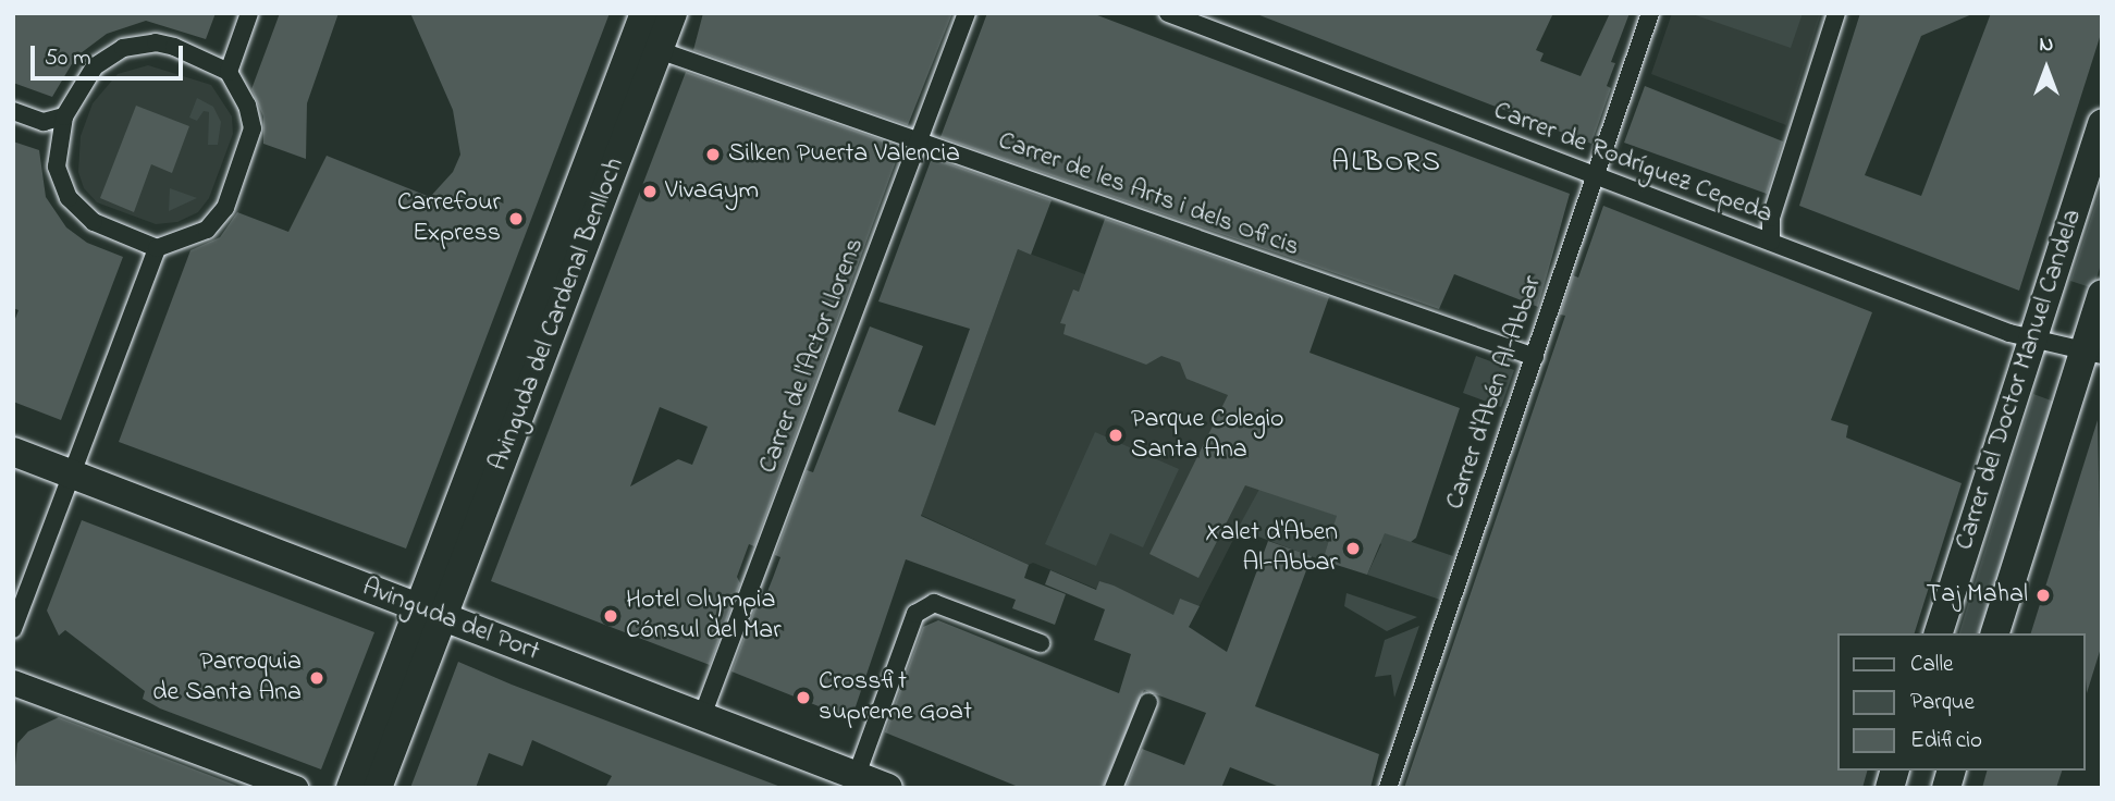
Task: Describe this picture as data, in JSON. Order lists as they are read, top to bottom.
{
  "streets": {
    "main road": ["Avinguda del Cardenal Benlloch", "Carrer del Doctor Manuel Candela", "Avinguda del Port"],
    "street": [
      "Carrer de Rodríguez Cepeda",
      "Carrer de les Arts i dels Oficis",
      "Carrer de l'Actor Llorens",
      "Carrer d'Abén Al-Abbar"
    ]
  },
  "crossings": [
    ["Carrer de Rodríguez Cepeda", "Carrer del Doctor Manuel Candela"],
    ["Carrer de Rodríguez Cepeda", "Carrer d'Abén Al-Abbar"],
    ["Carrer de les Arts i dels Oficis", "Avinguda del Cardenal Benlloch"],
    ["Carrer de les Arts i dels Oficis", "Carrer de l'Actor Llorens"],
    ["Carrer de les Arts i dels Oficis", "Carrer d'Abén Al-Abbar"],
    ["Avinguda del Cardenal Benlloch", "Avinguda del Port"],
    ["Carrer de l'Actor Llorens", "Avinguda del Port"]
  ],
  "districts": ["ALBORS"],
  "places": [
    "Silken Puerta Valencia",
    "VivaGym",
    "Carrefour Express",
    "Parque Colegio Santa Ana",
    "Xalet d'Aben Al-Abbar",
    "Taj Mahal",
    "Hotel Olympia Cónsul del Mar",
    "Parroquia de Santa Ana",
    "Crossfit supreme Goat"
  ],
  "legend": ["Calle", "Parque", "Edificio"],
  "scale_bar": "50 m",
  "north": "top"
}
